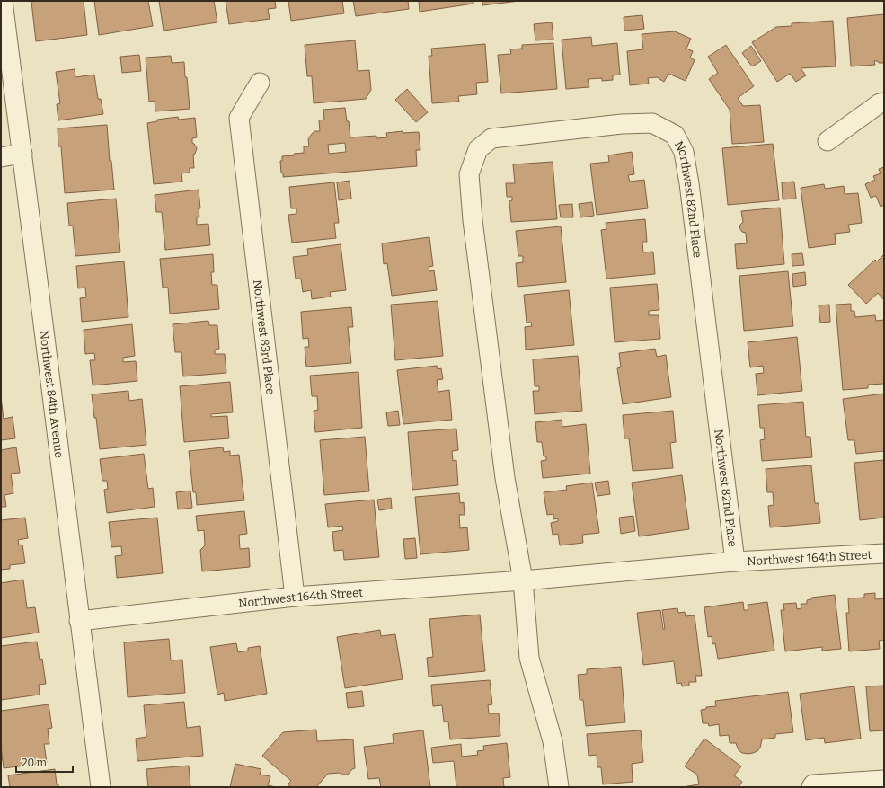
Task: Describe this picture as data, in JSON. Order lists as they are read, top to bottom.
{
  "streets": {
    "street": [
      "Northwest 82nd Place",
      "Northwest 83rd Place",
      "Northwest 84th Avenue",
      "Northwest 164th Street"
    ]
  },
  "crossings": [
    ["Northwest 82nd Place", "Northwest 164th Street"],
    ["Northwest 83rd Place", "Northwest 164th Street"],
    ["Northwest 84th Avenue", "Northwest 164th Street"]
  ],
  "scale_bar": "20 m"
}
